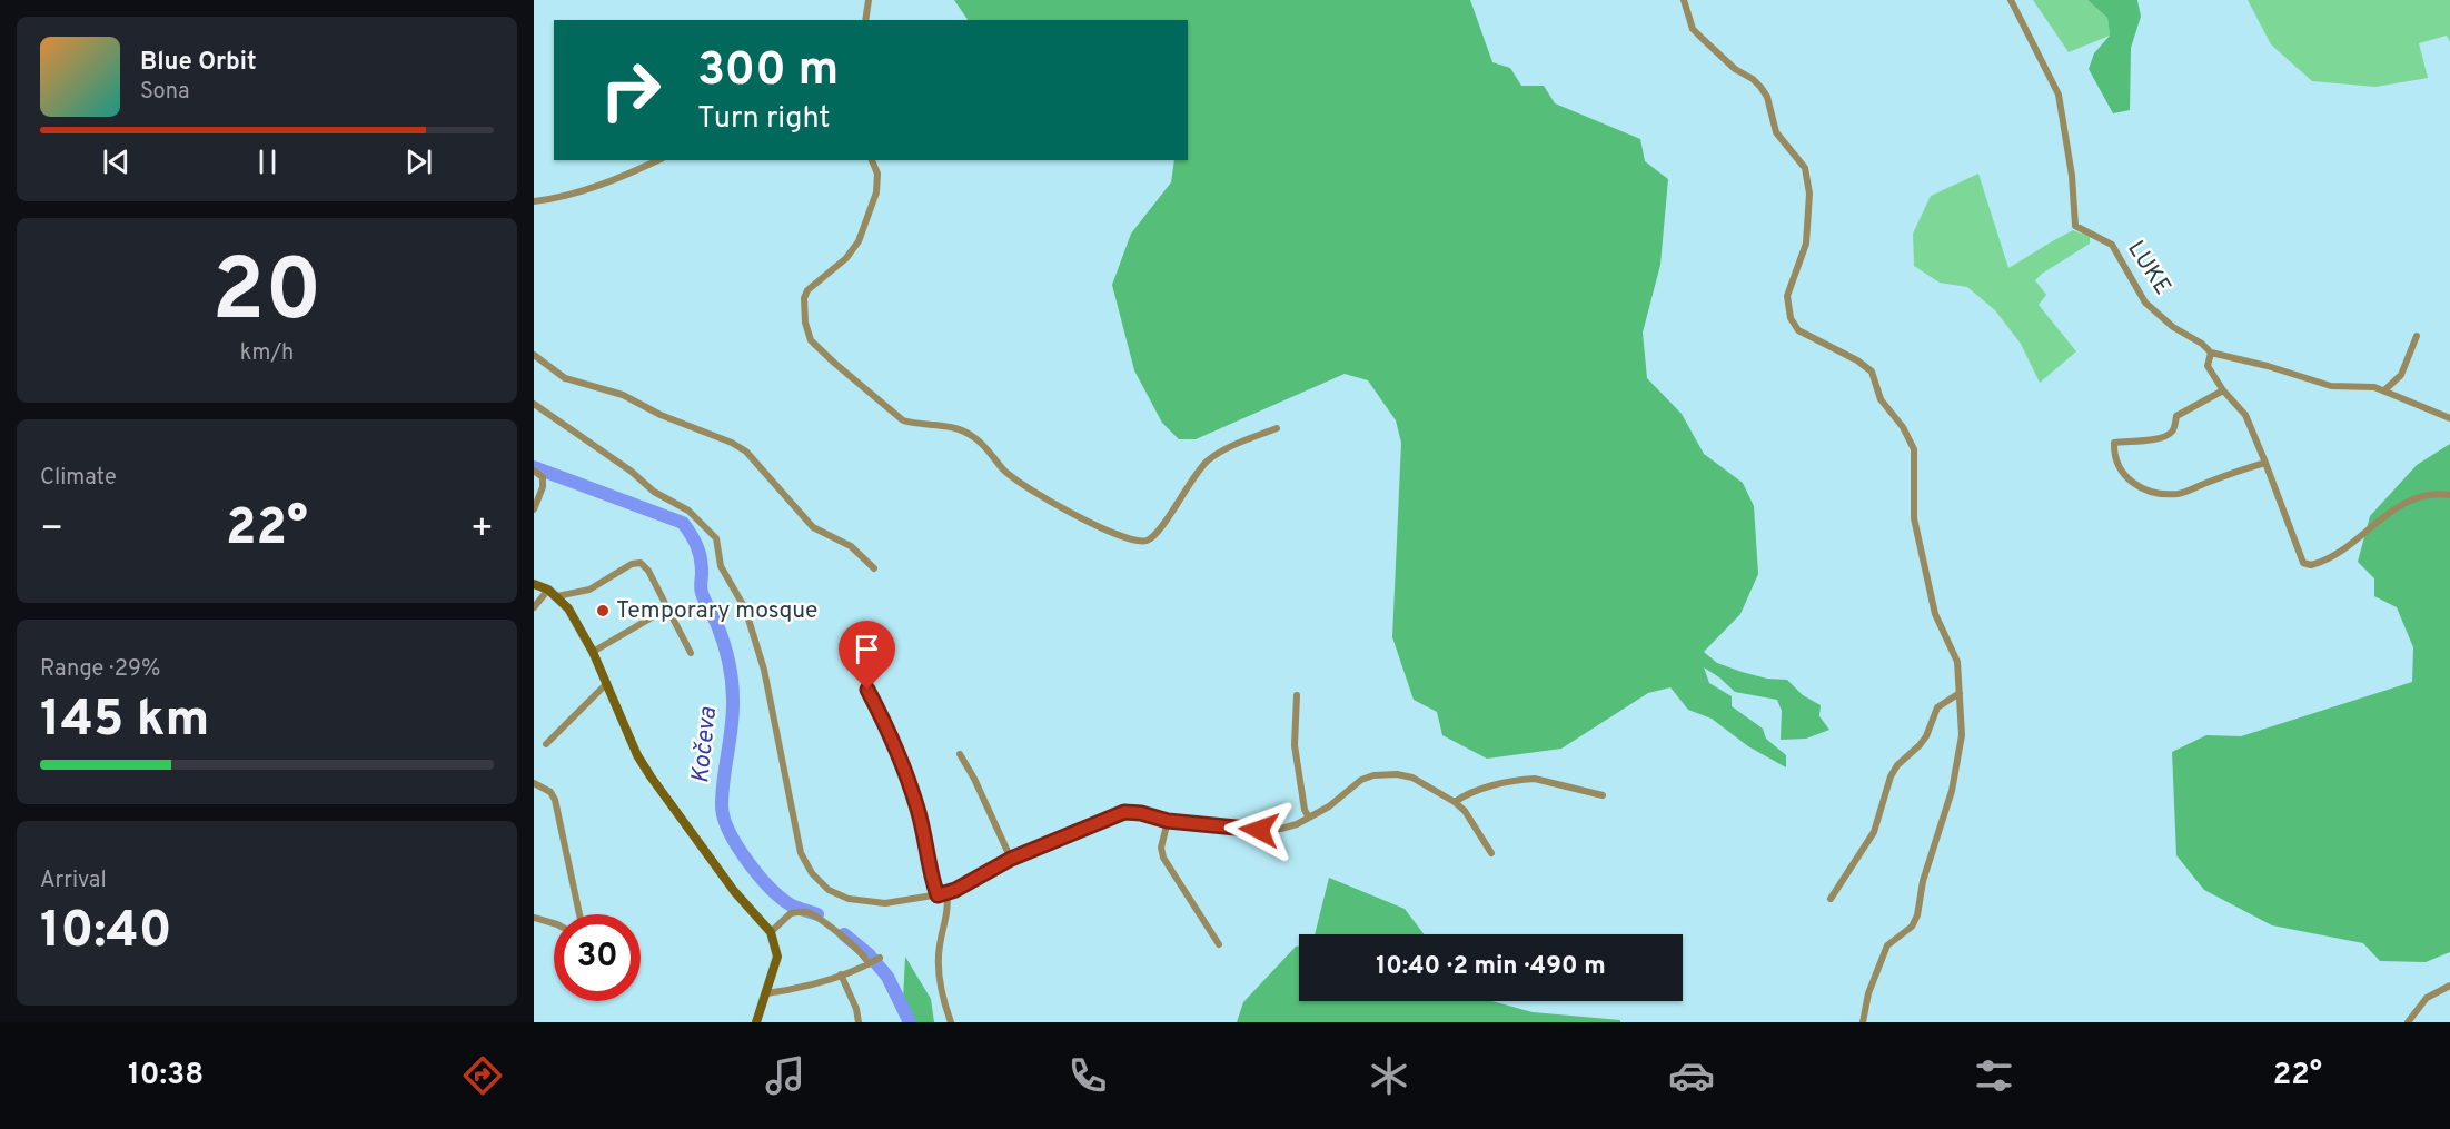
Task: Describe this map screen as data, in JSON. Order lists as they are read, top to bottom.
{
  "streets": {
    "street": ["LUKE"]
  },
  "water": ["Kočeva"],
  "places": ["Temporary mosque"],
  "page": {
    "turn": ["300 m", "Turn right"],
    "song": ["Blue Orbit", "Sona"],
    "tile": [
      ["20", "km/h"],
      "Climate",
      ["Range · 29%", "145 km"],
      ["Arrival", "10:40"]
    ],
    "heat": ["−", "22°", "+"],
    "limit": "30",
    "trip": "10:40 · 2 min · 490 m",
    "tabs": ["10:38", "22°"]
  }
}
